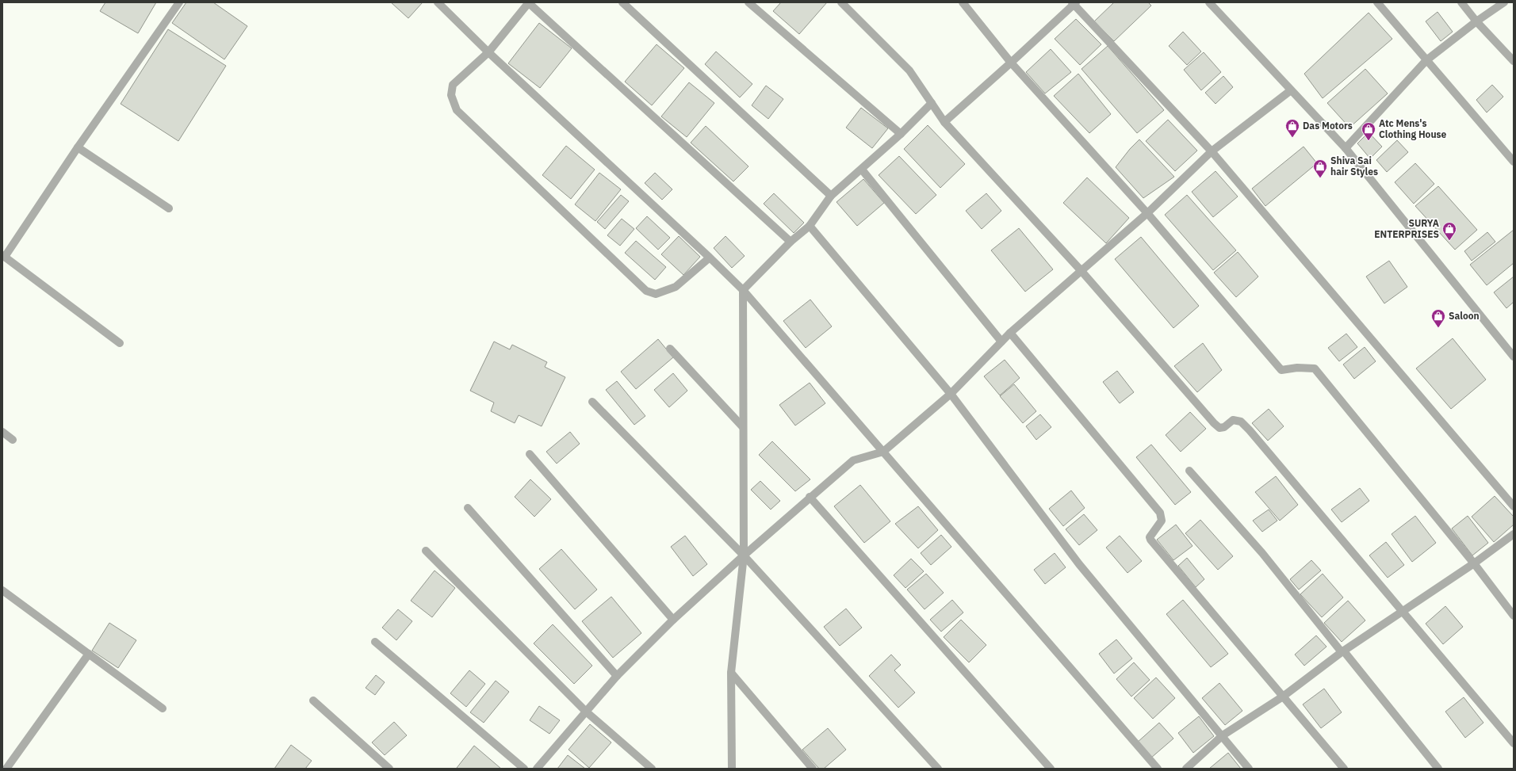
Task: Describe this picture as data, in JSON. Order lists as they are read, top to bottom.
{
  "places": {
    "shop": [
      "Das Motors",
      "Atc Mens's Clothing House",
      "Shiva Sai hair Styles",
      "SURYA ENTERPRISES",
      "Saloon"
    ]
  }
}
